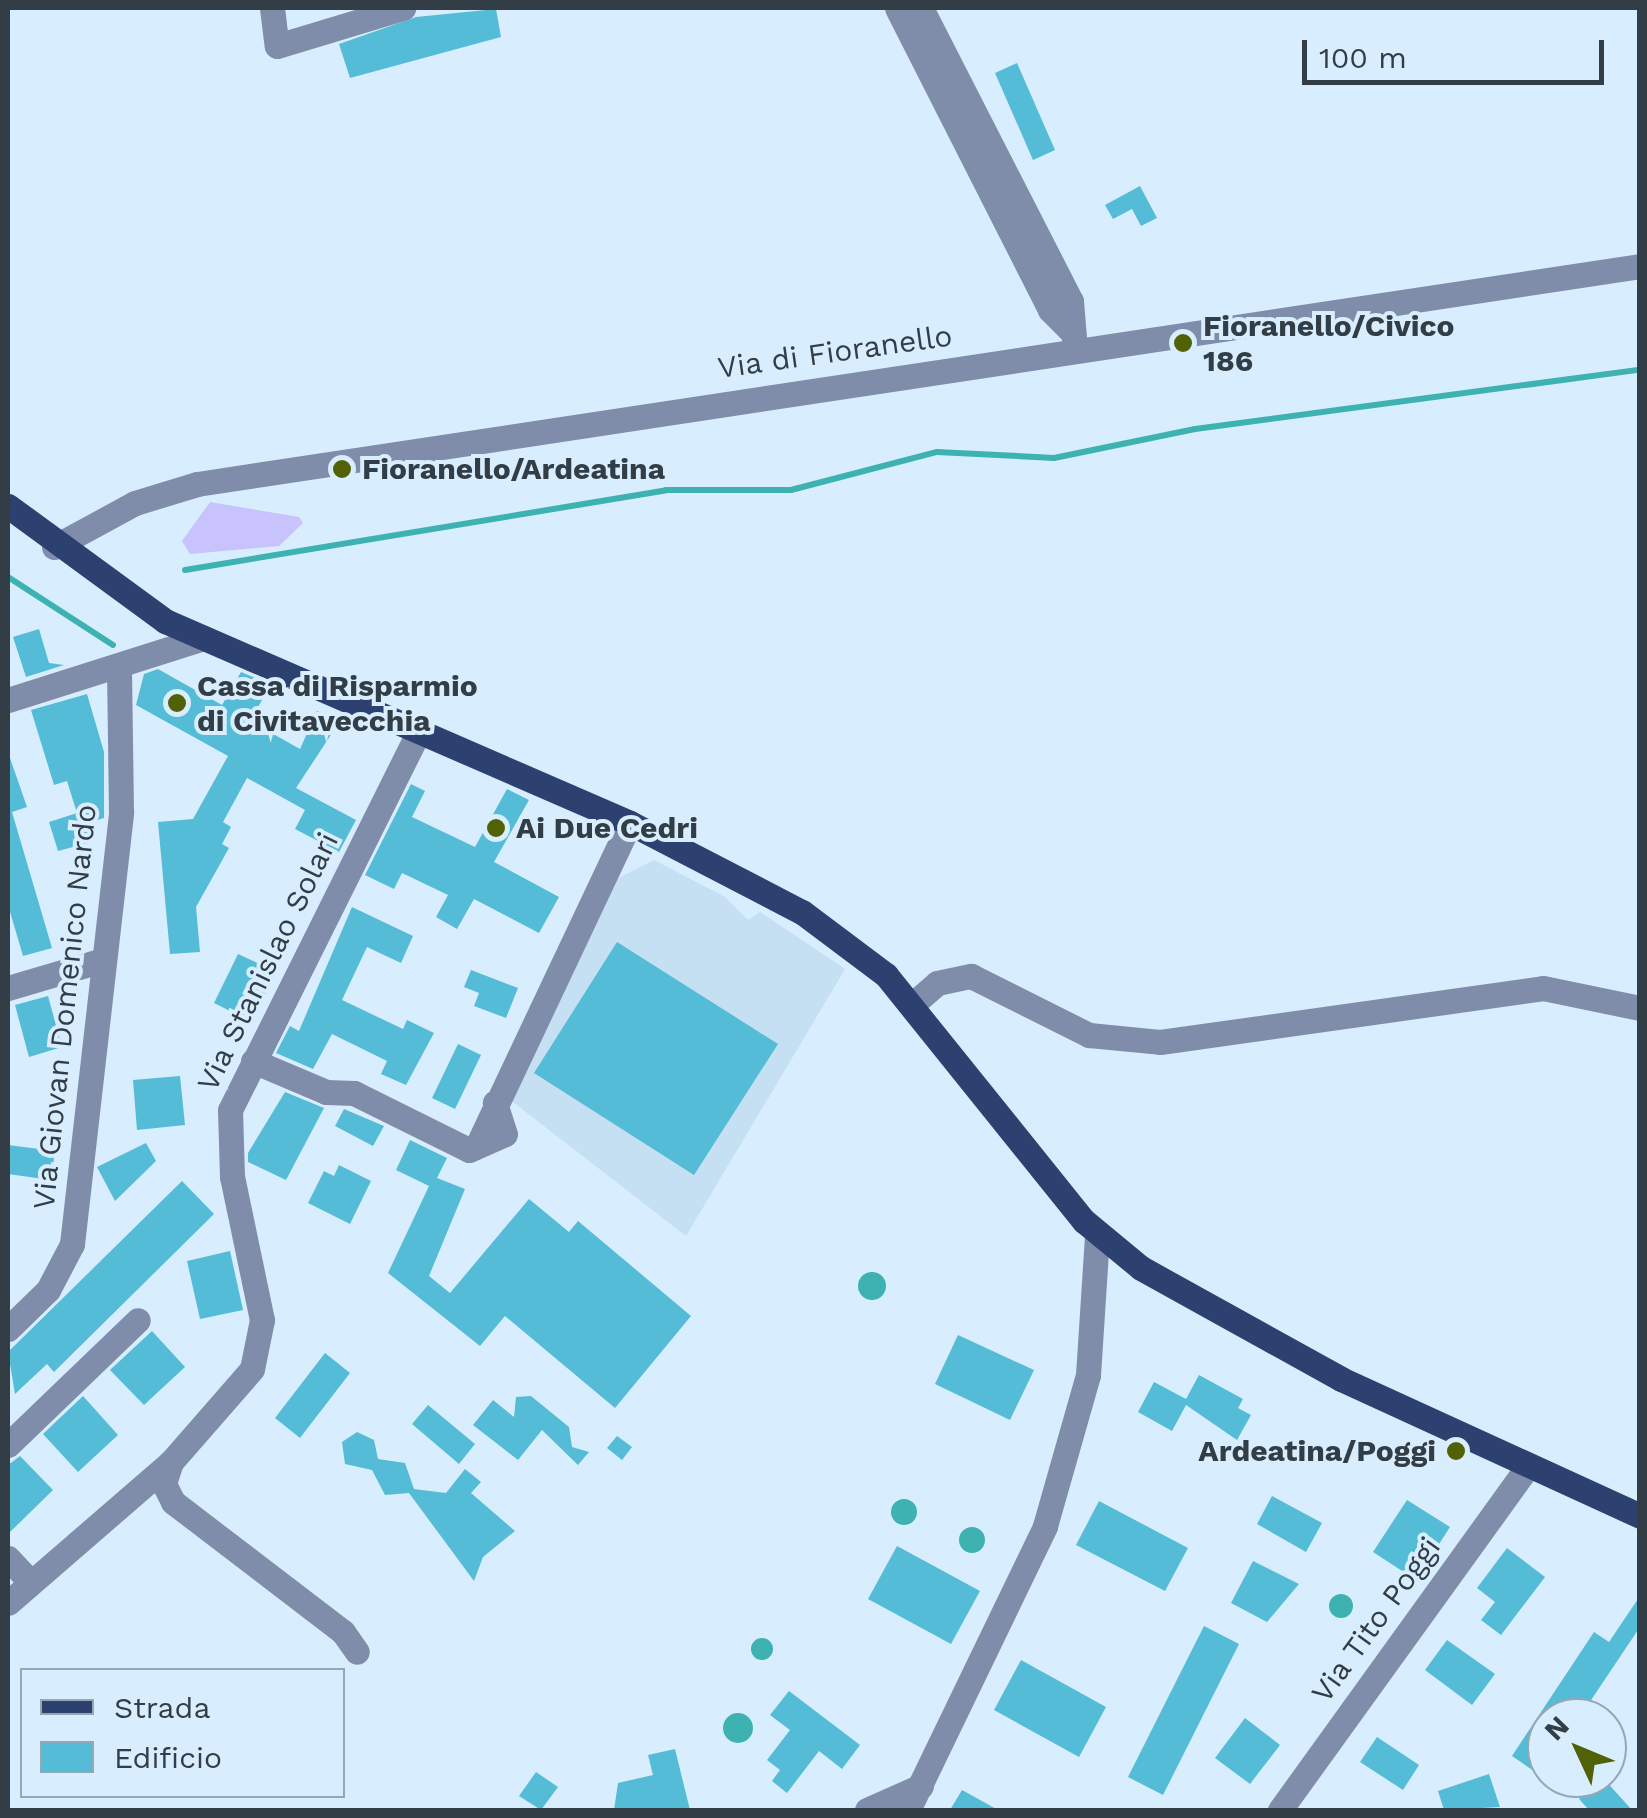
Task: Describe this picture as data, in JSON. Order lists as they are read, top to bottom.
{
  "streets": {
    "street": [
      "Via di Fioranello",
      "Via Stanislao Solari",
      "Via Giovan Domenico Nardo",
      "Via Tito Poggi"
    ]
  },
  "places": [
    "Fioranello/Civico 186",
    "Fioranello/Ardeatina",
    "Cassa di Risparmio di Civitavecchia",
    "Ai Due Cedri",
    "Ardeatina/Poggi"
  ],
  "legend": ["Strada", "Edificio"],
  "scale_bar": "100 m",
  "north": "top left"
}
